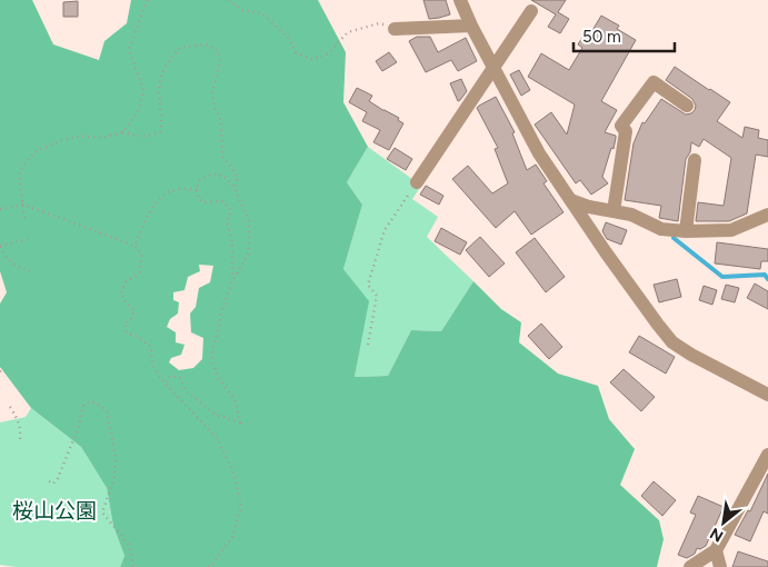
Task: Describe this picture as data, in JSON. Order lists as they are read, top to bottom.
{
  "parks": ["桜山公園"],
  "scale_bar": "50 m",
  "north": "bottom left"
}
